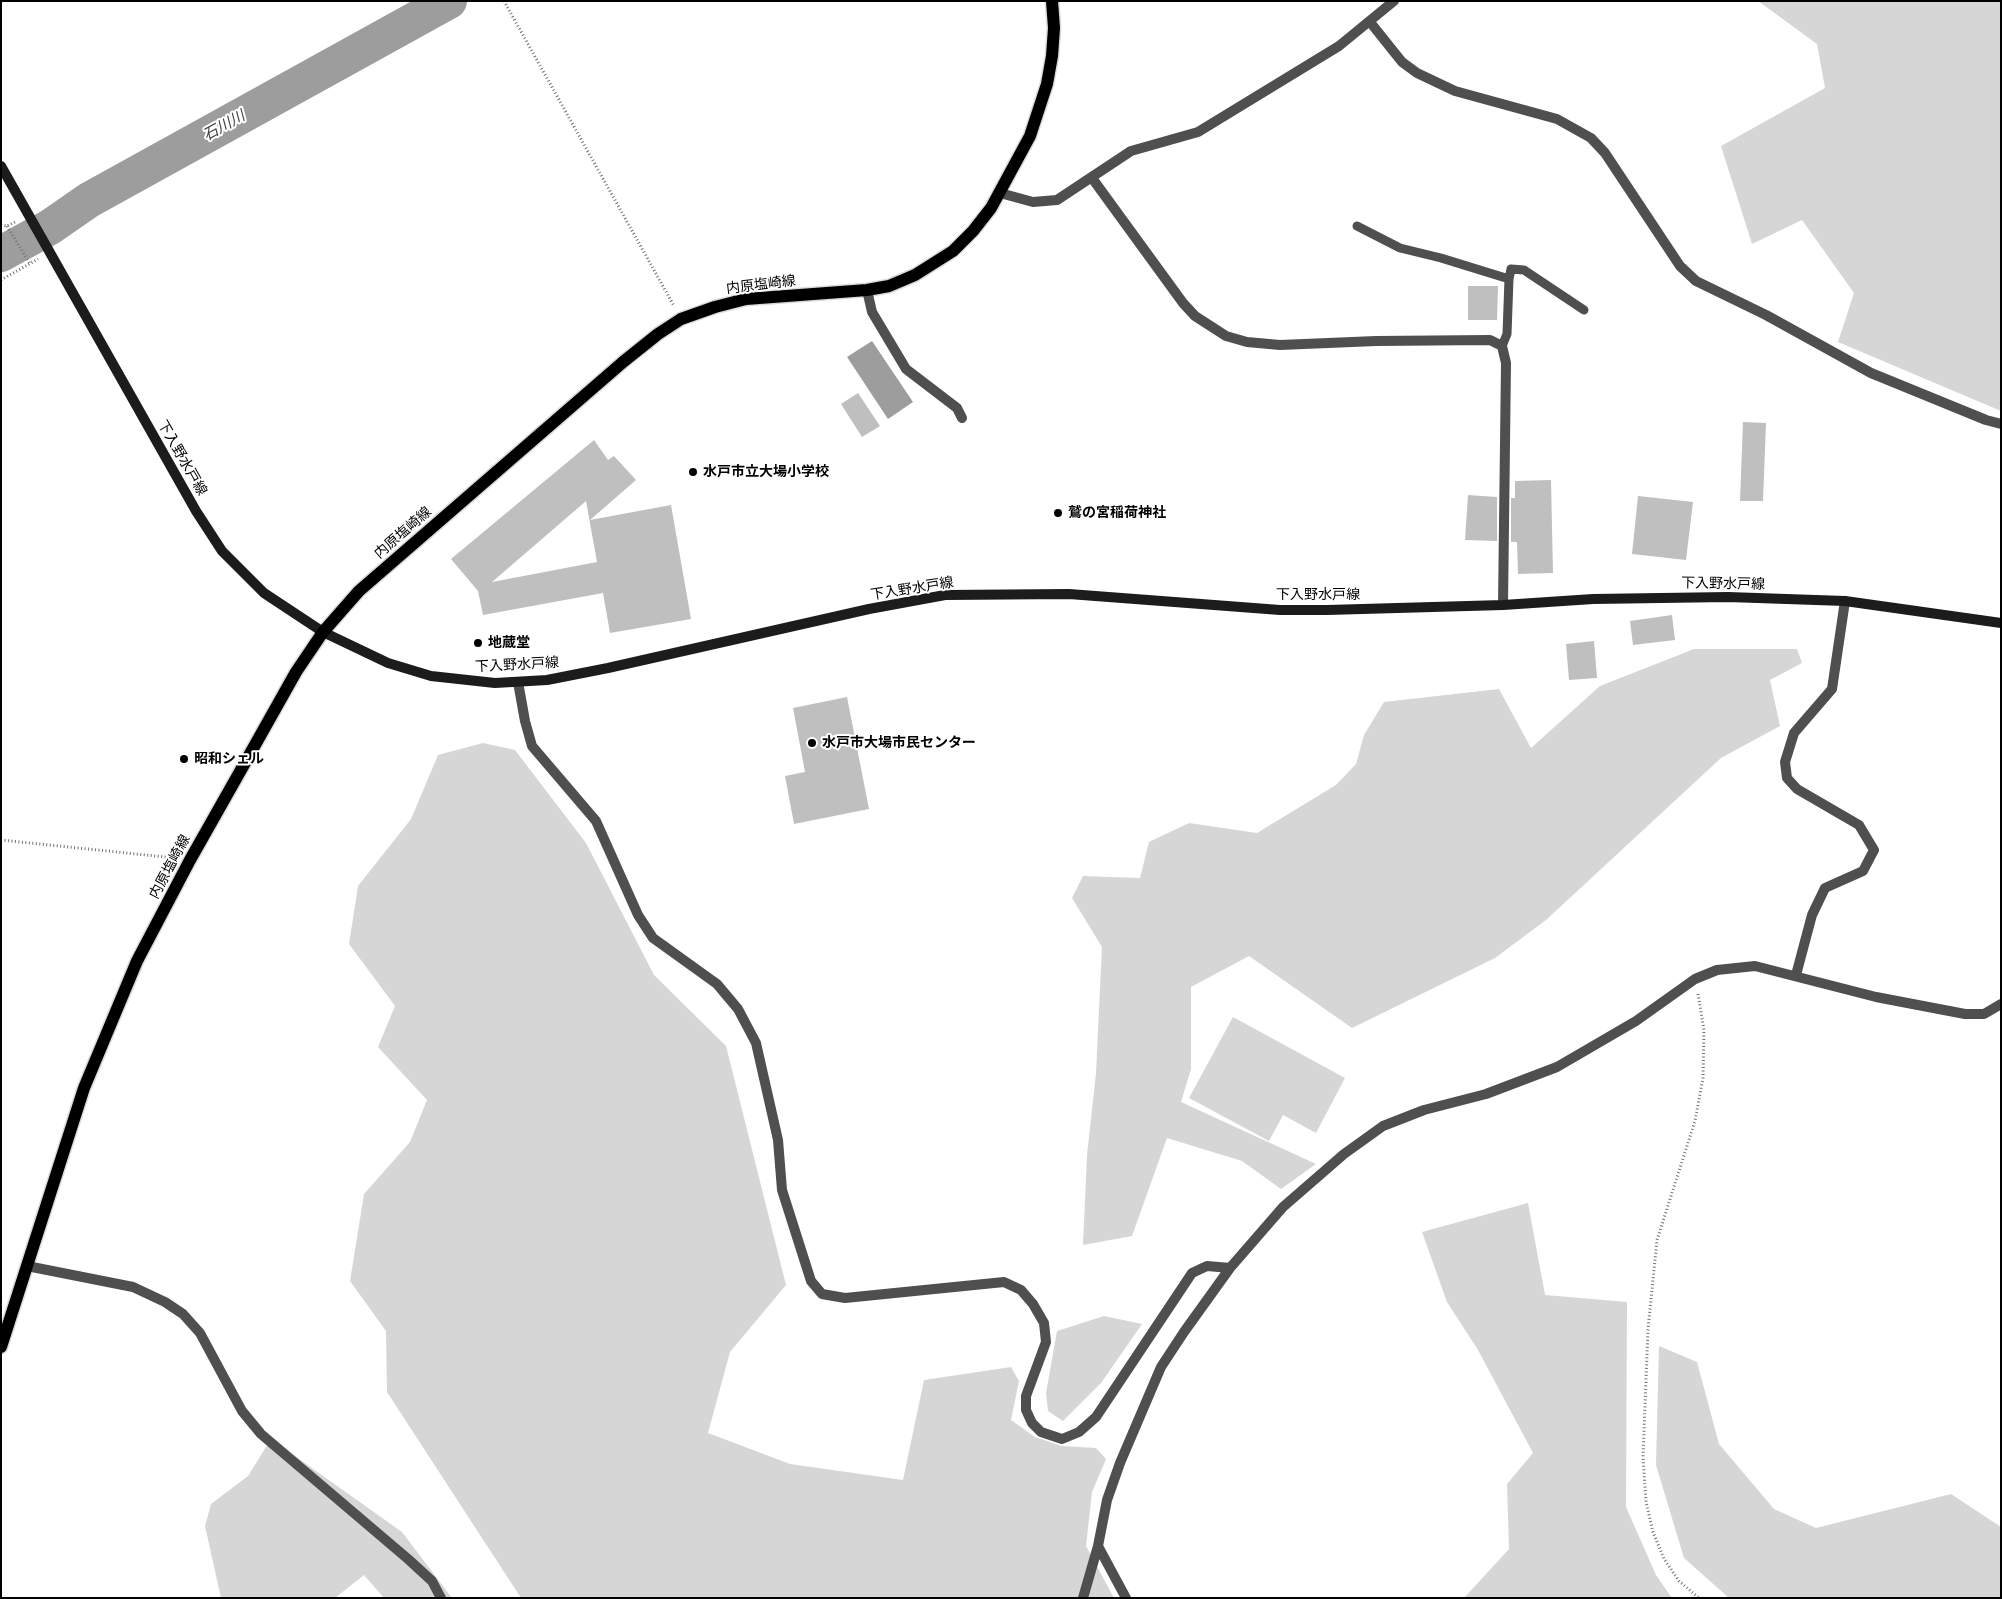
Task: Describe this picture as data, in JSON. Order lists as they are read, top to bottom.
{
  "streets": {
    "main road": ["内原塩崎線", "下入野水戸線"]
  },
  "crossings": [
    ["内原塩崎線", "下入野水戸線"]
  ],
  "water": ["石川川"],
  "places": [
    "水戸市立大場小学校",
    "鷲の宮稲荷神社",
    "地蔵堂",
    "水戸市大場市民センター",
    "昭和シェル"
  ]
}
